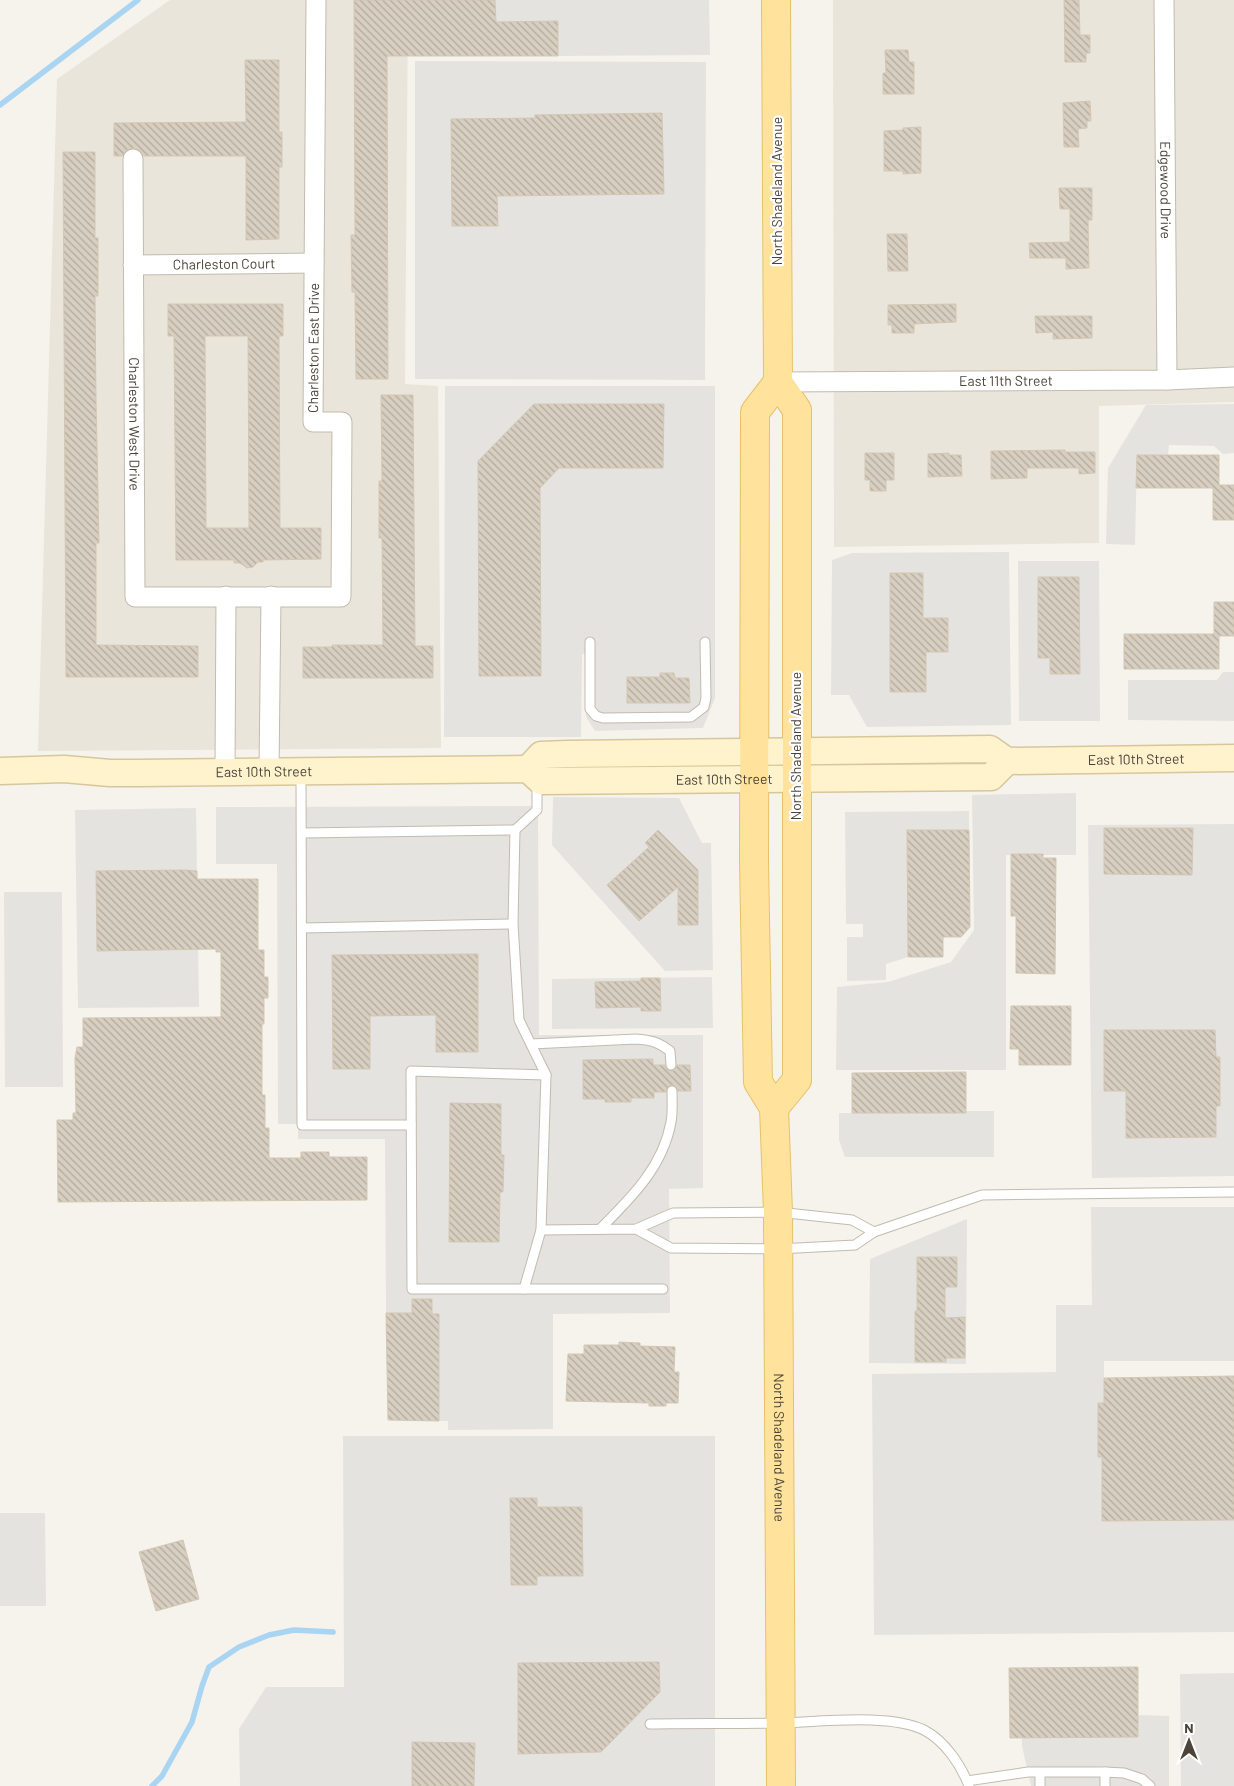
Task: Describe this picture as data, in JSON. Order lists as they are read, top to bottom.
{
  "streets": {
    "main road": ["North Shadeland Avenue", "East 10th Street"],
    "street": [
      "Edgewood Drive",
      "Charleston Court",
      "Charleston East Drive",
      "East 11th Street",
      "Charleston West Drive"
    ]
  },
  "crossings": [
    ["Edgewood Drive", "East 11th Street"],
    ["North Shadeland Avenue", "East 11th Street"],
    ["North Shadeland Avenue", "East 10th Street"],
    ["Charleston Court", "Charleston East Drive"],
    ["Charleston Court", "Charleston West Drive"],
    ["Charleston East Drive", "Charleston West Drive"]
  ],
  "north": "top"
}
